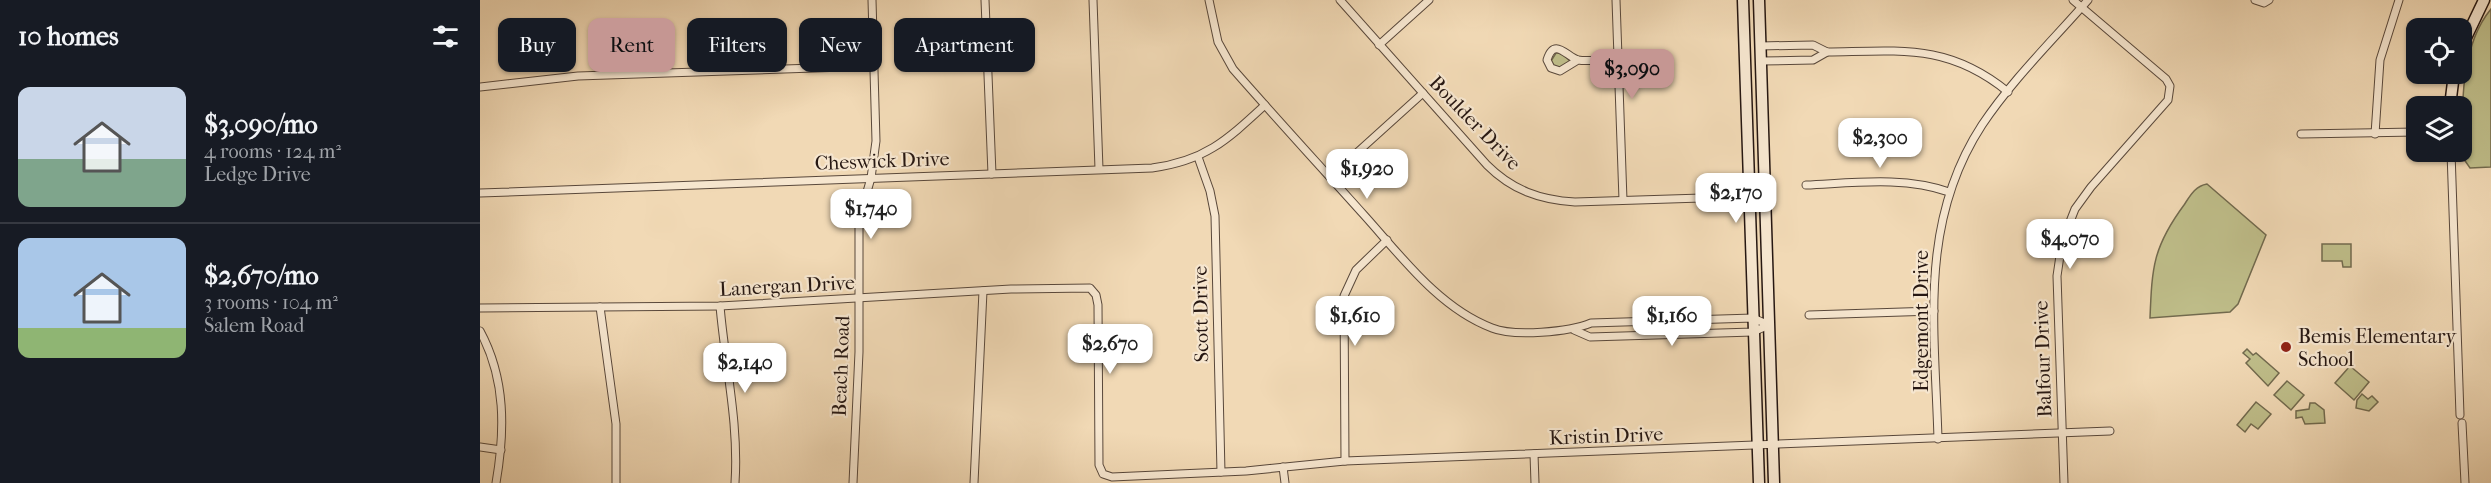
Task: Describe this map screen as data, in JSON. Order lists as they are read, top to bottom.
{
  "streets": {
    "street": [
      "Boulder Drive",
      "Cheswick Drive",
      "Lanergan Drive",
      "Scott Drive",
      "Edgemont Drive",
      "Balfour Drive",
      "Beach Road",
      "Kristin Drive"
    ]
  },
  "crossings": [
    ["Cheswick Drive", "Scott Drive"],
    ["Cheswick Drive", "Beach Road"],
    ["Lanergan Drive", "Beach Road"],
    ["Lanergan Drive", "Kristin Drive"],
    ["Scott Drive", "Kristin Drive"],
    ["Edgemont Drive", "Balfour Drive"],
    ["Edgemont Drive", "Kristin Drive"],
    ["Balfour Drive", "Kristin Drive"]
  ],
  "places": ["Bemis Elementary School"],
  "page": {
    "heading": "10 homes",
    "chip": [
      "Buy",
      "Rent",
      "Filters",
      "New",
      "Apartment"
    ],
    "price": [
      "$3,090",
      "$2,300",
      "$1,920",
      "$2,170",
      "$1,740",
      "$4,070",
      "$1,610",
      "$1,160",
      "$2,670",
      "$2,140"
    ],
    "list": [
      {
        "name": "$3,090/mo",
        "note": "4 rooms · 124 m² · Ledge Drive"
      },
      {
        "name": "$2,670/mo",
        "note": "3 rooms · 104 m² · Salem Road"
      }
    ]
  }
}
